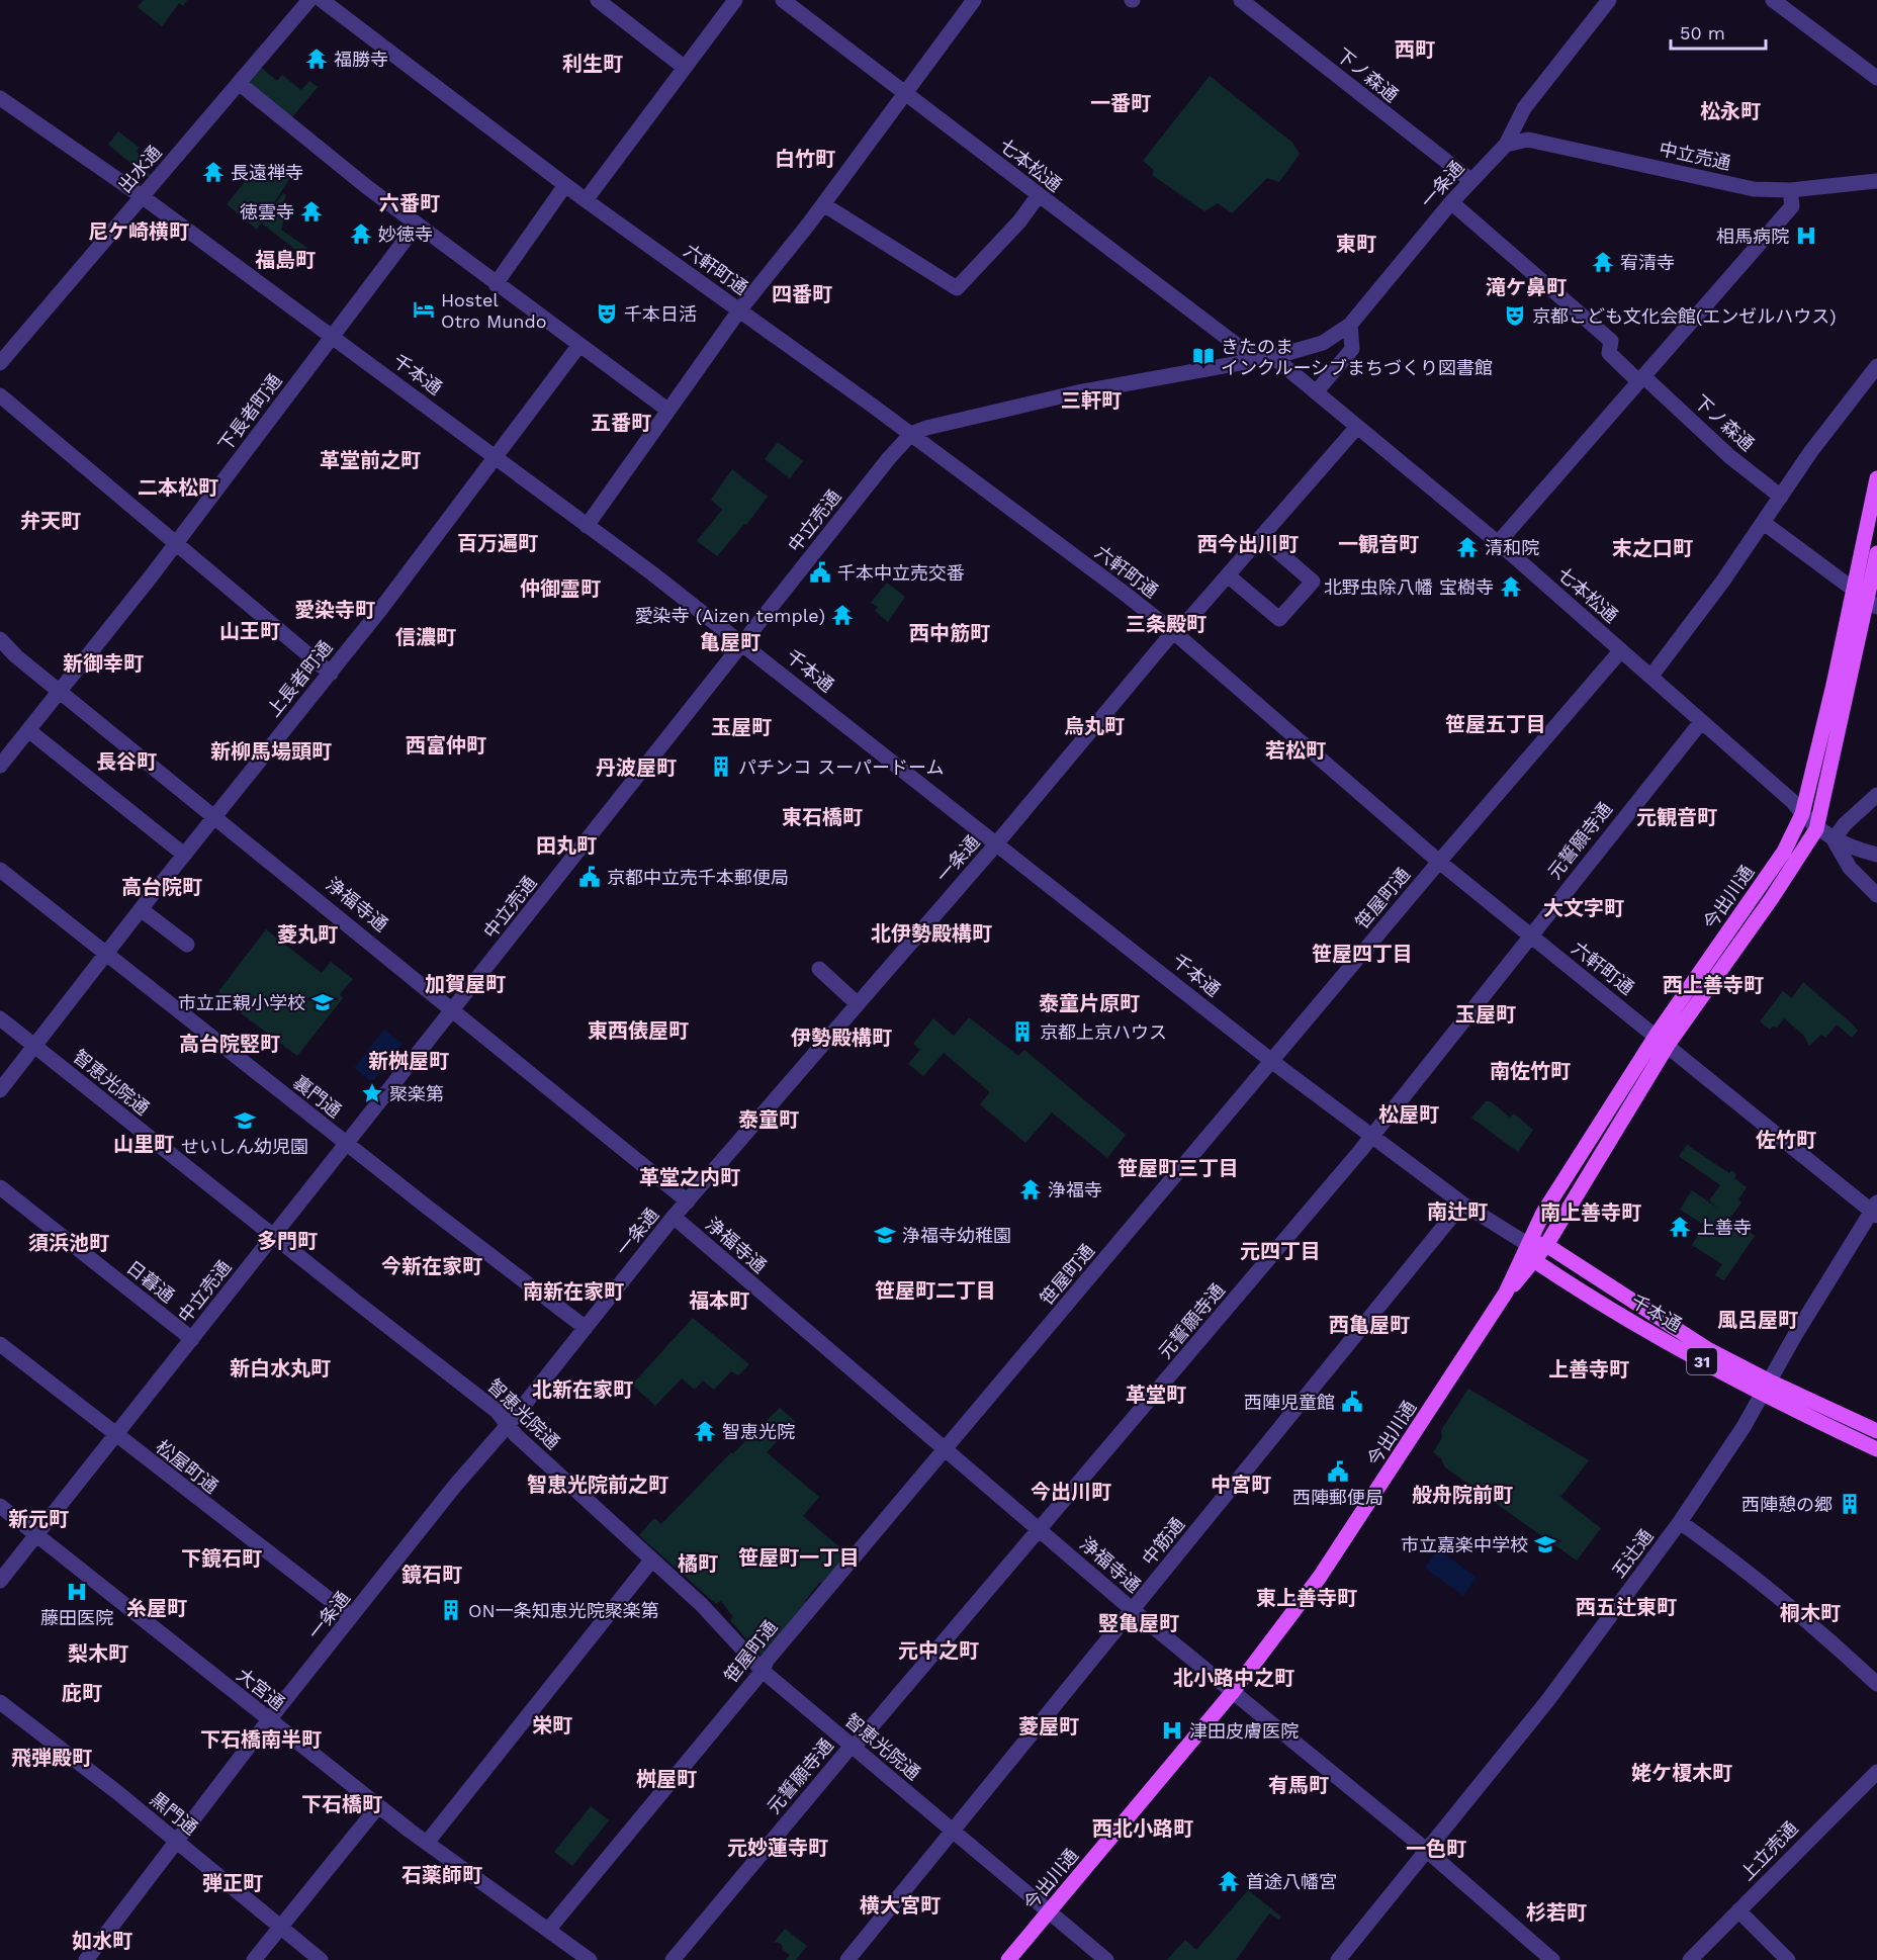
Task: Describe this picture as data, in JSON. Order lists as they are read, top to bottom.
{
  "streets": {
    "main road": ["千本通", "今出川通", "31"],
    "street": [
      "下ノ森通",
      "中立売通",
      "七本松通",
      "出水通",
      "一条通",
      "六軒町通",
      "下長者町通",
      "上長者町通",
      "元誓願寺通",
      "笹屋町通",
      "浄福寺通",
      "智恵光院通",
      "裏門通",
      "日暮通",
      "松屋町通",
      "中筋通",
      "五辻通",
      "大宮通",
      "黒門通",
      "上立売通"
    ]
  },
  "crossings": [
    ["下ノ森通", "一条通"],
    ["中立売通", "一条通"],
    ["中立売通", "六軒町通"],
    ["中立売通", "千本通"],
    ["中立売通", "浄福寺通"],
    ["中立売通", "智恵光院通"],
    ["中立売通", "裏門通"],
    ["中立売通", "日暮通"],
    ["中立売通", "松屋町通"],
    ["中立売通", "大宮通"],
    ["七本松通", "一条通"],
    ["七本松通", "元誓願寺通"],
    ["七本松通", "今出川通"],
    ["七本松通", "笹屋町通"],
    ["出水通", "千本通"],
    ["一条通", "六軒町通"],
    ["一条通", "千本通"],
    ["一条通", "浄福寺通"],
    ["一条通", "智恵光院通"],
    ["一条通", "裏門通"],
    ["一条通", "松屋町通"],
    ["一条通", "大宮通"],
    ["一条通", "黒門通"],
    ["六軒町通", "元誓願寺通"],
    ["六軒町通", "今出川通"],
    ["六軒町通", "笹屋町通"],
    ["六軒町通", "五辻通"],
    ["千本通", "下長者町通"],
    ["千本通", "上長者町通"],
    ["千本通", "元誓願寺通"],
    ["千本通", "今出川通"],
    ["千本通", "笹屋町通"],
    ["千本通", "中筋通"],
    ["千本通", "五辻通"],
    ["下長者町通", "浄福寺通"],
    ["上長者町通", "浄福寺通"],
    ["上長者町通", "智恵光院通"],
    ["上長者町通", "裏門通"],
    ["元誓願寺通", "浄福寺通"],
    ["元誓願寺通", "智恵光院通"],
    ["今出川通", "浄福寺通"],
    ["今出川通", "智恵光院通"],
    ["笹屋町通", "浄福寺通"],
    ["笹屋町通", "智恵光院通"],
    ["笹屋町通", "大宮通"],
    ["浄福寺通", "中筋通"],
    ["浄福寺通", "五辻通"],
    ["智恵光院通", "中筋通"]
  ],
  "districts": [
    "西町",
    "利生町",
    "一番町",
    "松永町",
    "白竹町",
    "六番町",
    "尼ケ崎横町",
    "東町",
    "福島町",
    "滝ケ鼻町",
    "四番町",
    "三軒町",
    "五番町",
    "革堂前之町",
    "二本松町",
    "弁天町",
    "百万遍町",
    "西今出川町",
    "一観音町",
    "末之口町",
    "仲御霊町",
    "愛染寺町",
    "三条殿町",
    "山王町",
    "西中筋町",
    "信濃町",
    "亀屋町",
    "新御幸町",
    "笹屋五丁目",
    "烏丸町",
    "玉屋町",
    "西富仲町",
    "若松町",
    "新柳馬場頭町",
    "長谷町",
    "丹波屋町",
    "東石橋町",
    "元観音町",
    "田丸町",
    "高台院町",
    "大文字町",
    "北伊勢殿構町",
    "菱丸町",
    "笹屋四丁目",
    "加賀屋町",
    "西上善寺町",
    "泰童片原町",
    "玉屋町",
    "東西俵屋町",
    "伊勢殿構町",
    "高台院竪町",
    "新桝屋町",
    "南佐竹町",
    "松屋町",
    "泰童町",
    "佐竹町",
    "山里町",
    "笹屋町三丁目",
    "革堂之内町",
    "南辻町",
    "南上善寺町",
    "多門町",
    "須浜池町",
    "元四丁目",
    "今新在家町",
    "笹屋町二丁目",
    "南新在家町",
    "福本町",
    "風呂屋町",
    "西亀屋町",
    "新白水丸町",
    "上善寺町",
    "北新在家町",
    "革堂町",
    "智恵光院前之町",
    "中宮町",
    "今出川町",
    "般舟院前町",
    "新元町",
    "笹屋町一丁目",
    "下鏡石町",
    "橘町",
    "鏡石町",
    "東上善寺町",
    "西五辻東町",
    "糸屋町",
    "桐木町",
    "竪亀屋町",
    "元中之町",
    "梨木町",
    "北小路中之町",
    "庇町",
    "栄町",
    "菱屋町",
    "下石橋南半町",
    "飛弾殿町",
    "姥ケ榎木町",
    "桝屋町",
    "有馬町",
    "下石橋町",
    "西北小路町",
    "元妙蓮寺町",
    "一色町",
    "石薬師町",
    "弾正町",
    "横大宮町",
    "杉若町",
    "如水町"
  ],
  "places": {
    "temple": [
      "福勝寺",
      "長遠禅寺",
      "徳雲寺",
      "妙徳寺",
      "宥清寺",
      "清和院",
      "北野虫除八幡 宝樹寺",
      "愛染寺 (Aizen temple)",
      "浄福寺",
      "上善寺",
      "智恵光院",
      "首途八幡宮"
    ],
    "hospital": ["相馬病院", "藤田医院", "津田皮膚医院"],
    "hotel": ["Hostel Otro Mundo"],
    "theatre": ["千本日活", "京都こども文化会館(エンゼルハウス)"],
    "library": ["きたのま インクルーシブまちづくり図書館"],
    "public building": [
      "千本中立売交番",
      "京都中立売千本郵便局",
      "西陣児童館",
      "西陣郵便局"
    ],
    "building": [
      "パチンコ スーパードーム",
      "京都上京ハウス",
      "西陣憩の郷",
      "ON一条知恵光院聚楽第"
    ],
    "school or university": [
      "市立正親小学校",
      "せいしん幼児園",
      "浄福寺幼稚園",
      "市立嘉楽中学校"
    ],
    "place": ["聚楽第"]
  },
  "scale_bar": "50 m"
}
